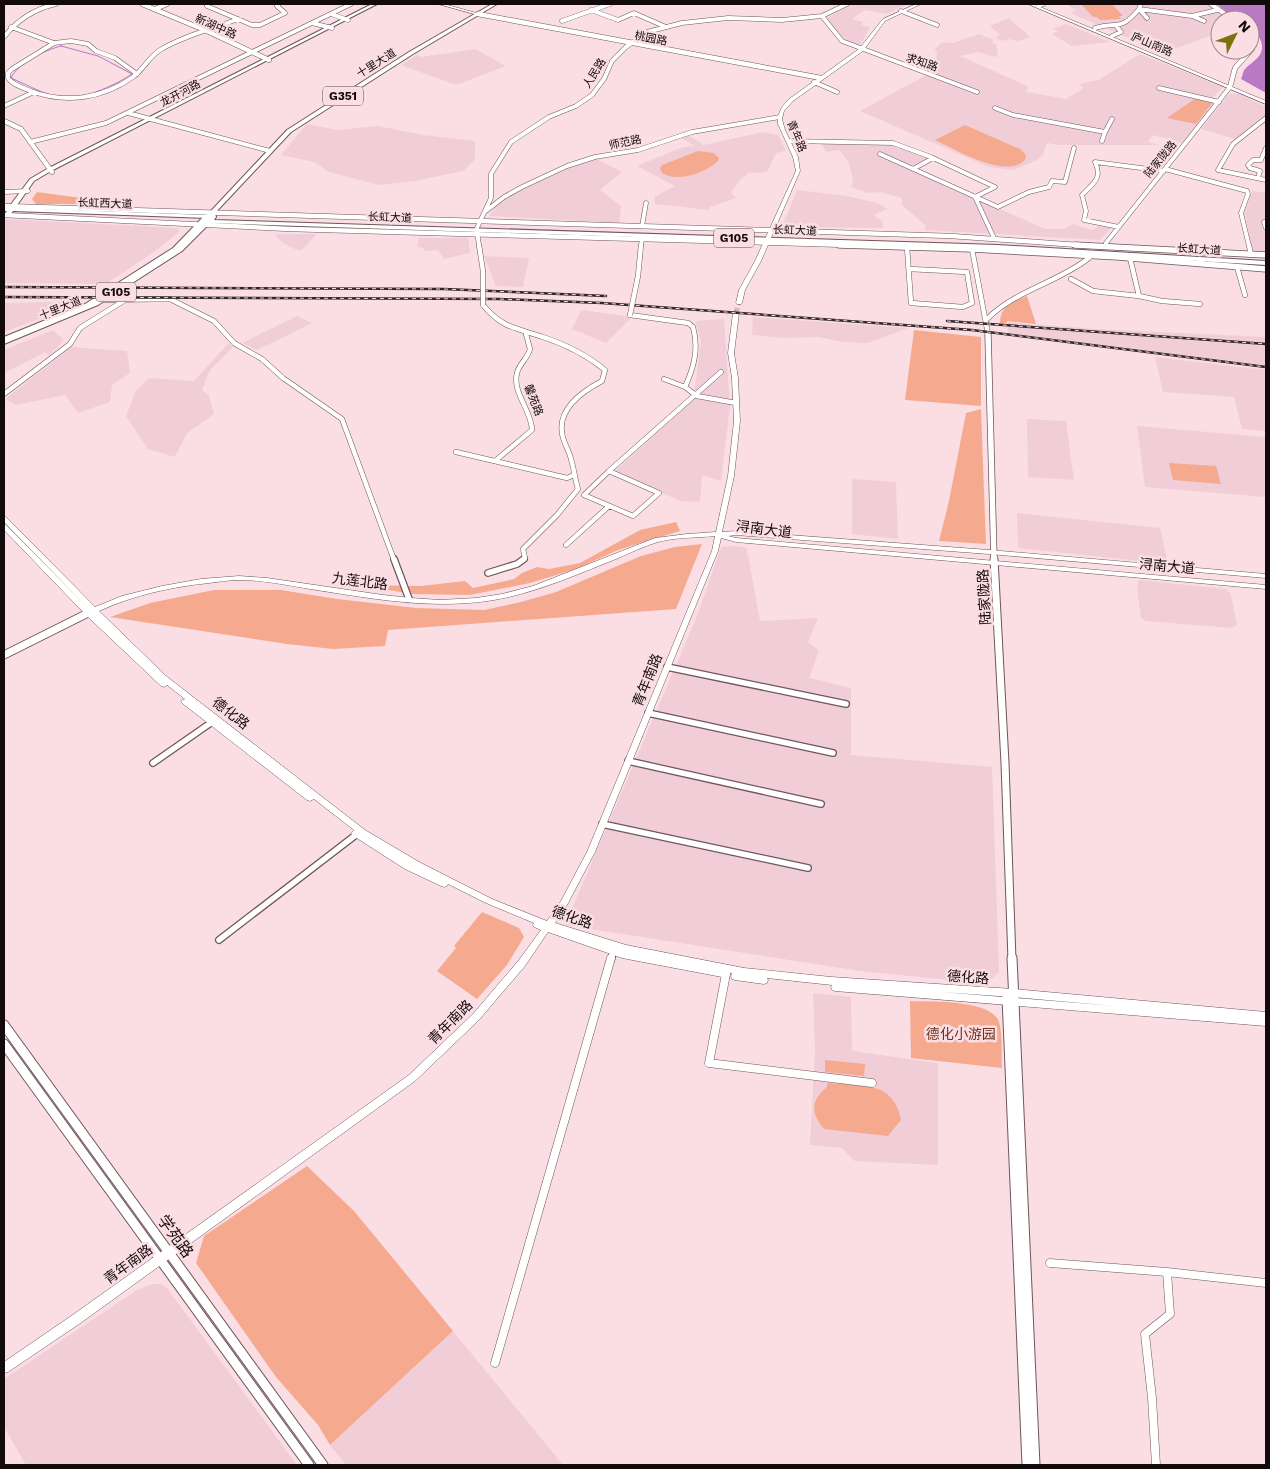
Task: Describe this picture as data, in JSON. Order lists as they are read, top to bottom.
{
  "streets": {
    "highway": ["十里大道", "G105"],
    "main road": [
      "庐山南路",
      "龙开河路",
      "G351",
      "青年路",
      "长虹西大道",
      "长虹大道",
      "浔南大道",
      "九莲北路",
      "青年南路",
      "德化路"
    ],
    "street": [
      "新湖中路",
      "桃园路",
      "求知路",
      "人民路",
      "师范路",
      "陆家陇路",
      "馨苑路",
      "学苑路"
    ]
  },
  "crossings": [
    ["新湖中路", "龙开河路"],
    ["桃园路", "十里大道"],
    ["桃园路", "人民路"],
    ["桃园路", "青年路"],
    ["庐山南路", "陆家陇路"],
    ["求知路", "人民路"],
    ["求知路", "青年路"],
    ["十里大道", "长虹西大道"],
    ["十里大道", "长虹大道"],
    ["人民路", "师范路"],
    ["人民路", "长虹大道"],
    ["龙开河路", "长虹西大道"],
    ["青年路", "师范路"],
    ["青年路", "长虹大道"],
    ["陆家陇路", "浔南大道"],
    ["陆家陇路", "德化路"],
    ["长虹西大道", "长虹大道"],
    ["浔南大道", "九莲北路"],
    ["浔南大道", "青年南路"],
    ["九莲北路", "青年南路"],
    ["九莲北路", "德化路"],
    ["青年南路", "德化路"],
    ["青年南路", "学苑路"]
  ],
  "parks": ["德化小游园"],
  "north": "top right"
}
